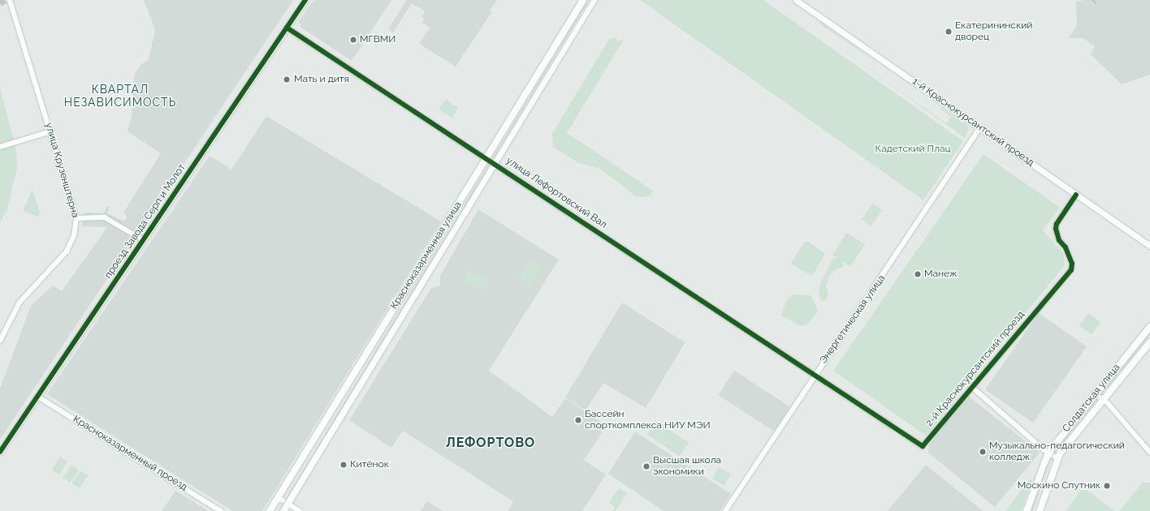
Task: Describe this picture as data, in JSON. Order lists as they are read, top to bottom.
{
  "streets": {
    "main road": ["Красноказарменная улица", "Солдатская улица"],
    "street": [
      "1-й Краснокурсантский проезд",
      "улица Крузенштерна",
      "улица Лефортовский Вал",
      "проезд Завода Серп и Молот",
      "Энергетическая улица",
      "2-й Краснокурсантский проезд",
      "Красноказарменный проезд"
    ]
  },
  "crossings": [
    ["1-й Краснокурсантский проезд", "Энергетическая улица"],
    ["1-й Краснокурсантский проезд", "2-й Краснокурсантский проезд"],
    ["улица Лефортовский Вал", "проезд Завода Серп и Молот"],
    ["улица Лефортовский Вал", "Красноказарменная улица"],
    ["улица Лефортовский Вал", "Энергетическая улица"],
    ["улица Лефортовский Вал", "2-й Краснокурсантский проезд"],
    ["проезд Завода Серп и Молот", "Красноказарменный проезд"],
    ["Энергетическая улица", "2-й Краснокурсантский проезд"]
  ],
  "districts": ["КВАРТАЛ НЕЗАВИСИМОСТЬ", "ЛЕФОРТОВО"],
  "parks": ["Кадетский Плац"],
  "places": [
    "Екатерининский дворец",
    "МГВМИ",
    "Мать и дитя",
    "Манеж",
    "Бассейн спорткомплекса НИУ МЭИ",
    "Музыкально-педагогический колледж",
    "Китёнок",
    "Высшая школа экономики",
    "Москино Спутник"
  ]
}
